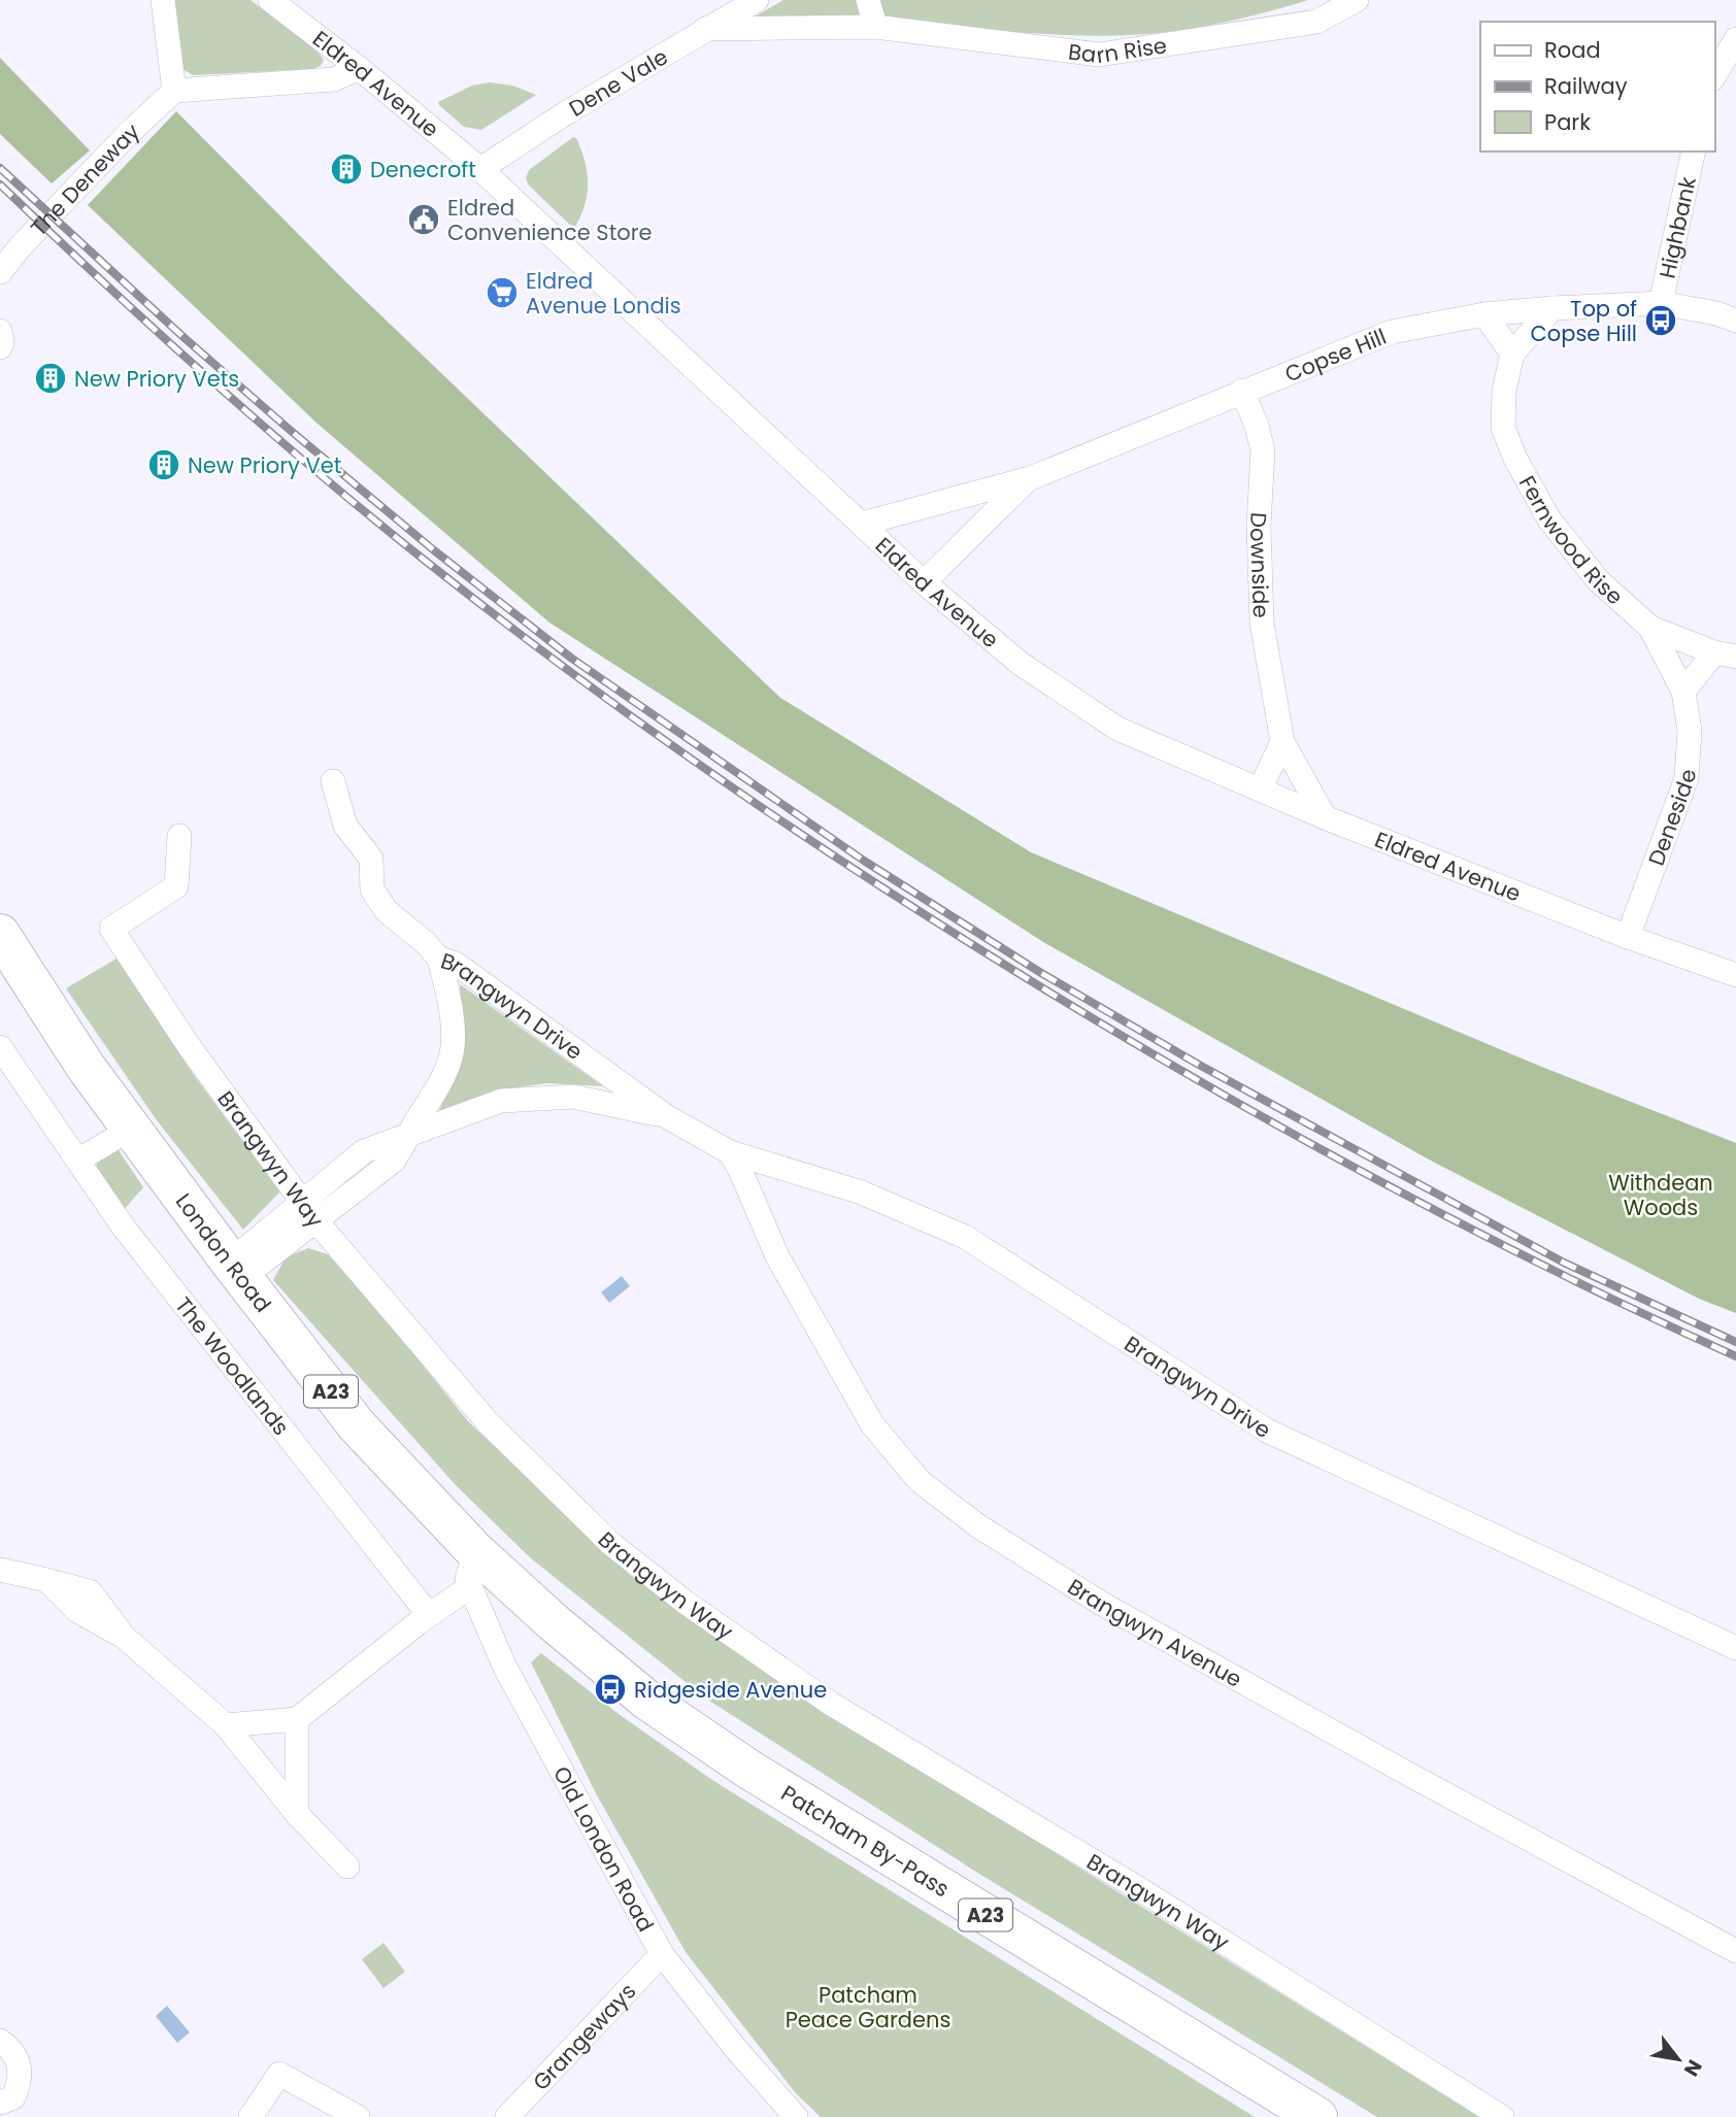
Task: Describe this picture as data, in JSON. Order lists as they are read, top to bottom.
{
  "streets": {
    "highway": ["London Road", "A23", "Patcham By-Pass"],
    "street": [
      "Barn Rise",
      "Dene Vale",
      "Eldred Avenue",
      "The Deneway",
      "Highbank",
      "Copse Hill",
      "Fernwood Rise",
      "Downside",
      "Deneside",
      "Brangwyn Drive",
      "Brangwyn Way",
      "The Woodlands",
      "Brangwyn Avenue",
      "Old London Road",
      "Grangeways"
    ]
  },
  "crossings": [
    ["Barn Rise", "Dene Vale"],
    ["Dene Vale", "Eldred Avenue"],
    ["Eldred Avenue", "Copse Hill"],
    ["Eldred Avenue", "Downside"],
    ["Eldred Avenue", "Deneside"],
    ["Highbank", "Copse Hill"],
    ["Copse Hill", "Fernwood Rise"],
    ["Copse Hill", "Downside"],
    ["Fernwood Rise", "Deneside"],
    ["Brangwyn Drive", "Brangwyn Way"],
    ["Brangwyn Drive", "London Road"],
    ["Brangwyn Drive", "Brangwyn Avenue"],
    ["London Road", "Patcham By-Pass"],
    ["London Road", "Old London Road"],
    ["Patcham By-Pass", "Old London Road"],
    ["Old London Road", "Grangeways"]
  ],
  "parks": ["Withdean Woods", "Patcham Peace Gardens"],
  "places": {
    "building": ["Denecroft", "New Priory Vets", "New Priory Vet"],
    "public building": ["Eldred Convenience Store"],
    "supermarket": ["Eldred Avenue Londis"],
    "bus stop": ["Top of Copse Hill", "Ridgeside Avenue"]
  },
  "legend": ["Road", "Railway", "Park"],
  "north": "bottom right"
}
